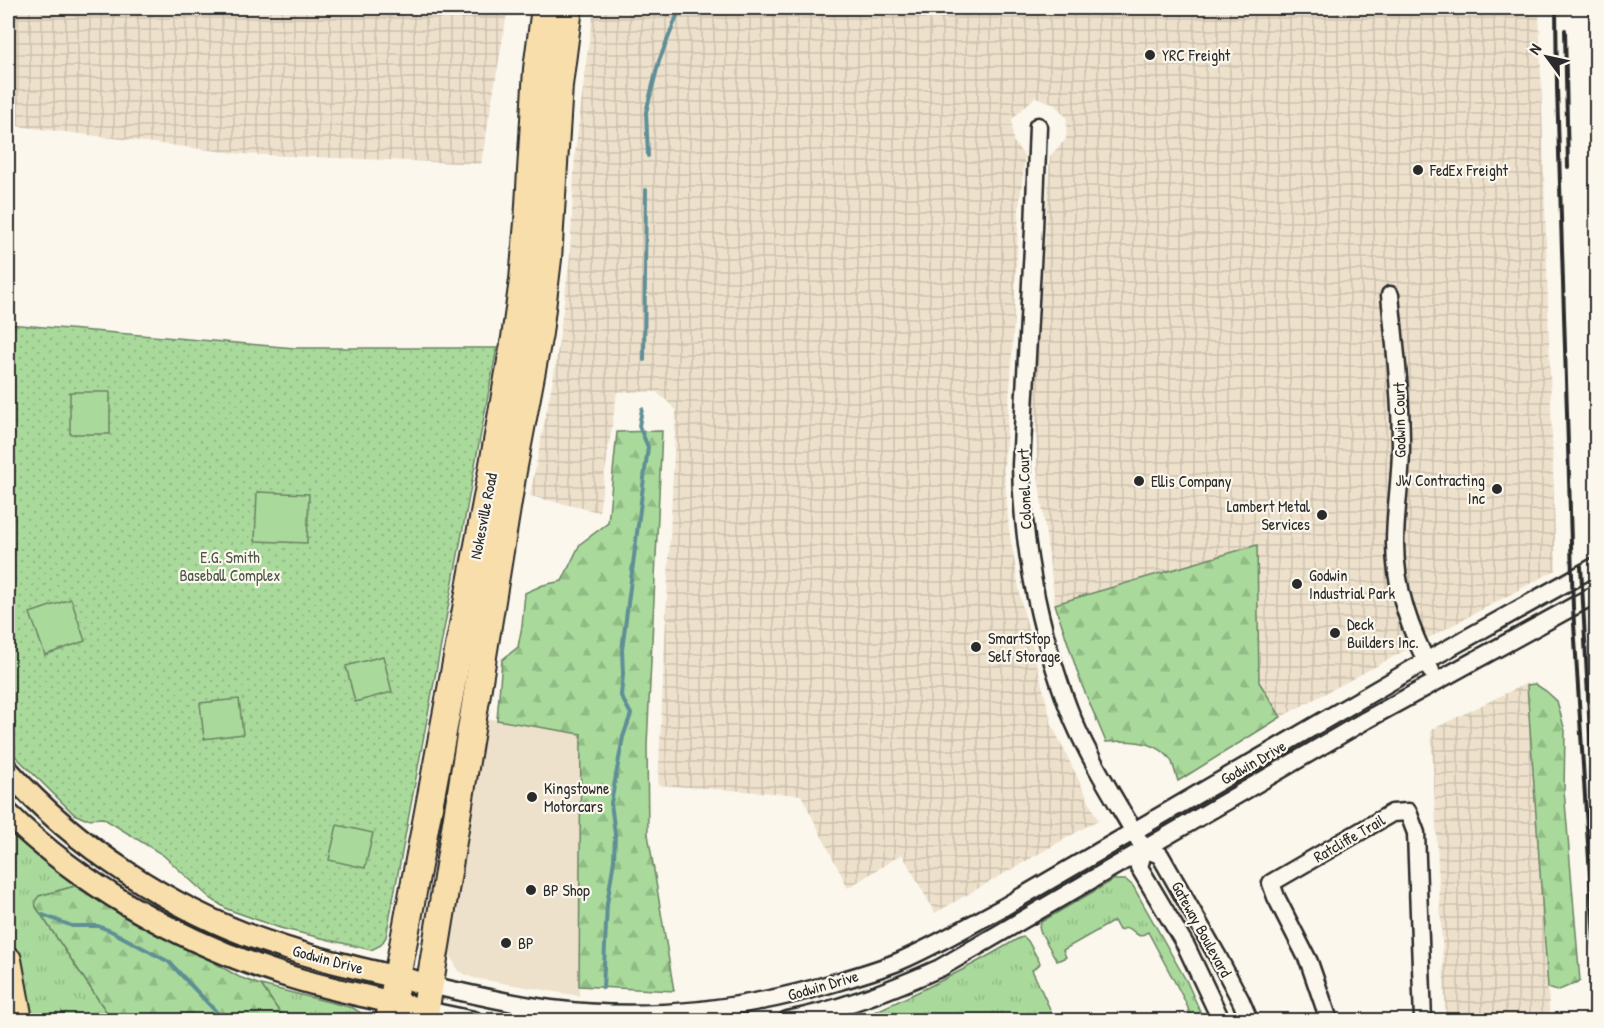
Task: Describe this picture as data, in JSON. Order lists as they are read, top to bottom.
{
  "streets": {
    "highway": ["Nokesville Road"],
    "main road": ["Godwin Drive"],
    "street": [
      "Godwin Court",
      "Colonel Court",
      "Ratcliffe Trail",
      "Gateway Boulevard"
    ]
  },
  "crossings": [
    ["Godwin Court", "Godwin Drive"],
    ["Colonel Court", "Godwin Drive"],
    ["Colonel Court", "Gateway Boulevard"],
    ["Nokesville Road", "Godwin Drive"],
    ["Godwin Drive", "Gateway Boulevard"]
  ],
  "parks": ["E.G. Smith Baseball Complex"],
  "places": [
    "YRC Freight",
    "FedEx Freight",
    "Ellis Company",
    "JW Contracting Inc",
    "Lambert Metal Services",
    "Godwin Industrial Park",
    "Deck Builders Inc.",
    "SmartStop Self Storage",
    "Kingstowne Motorcars",
    "BP Shop",
    "BP"
  ],
  "north": "top left"
}
